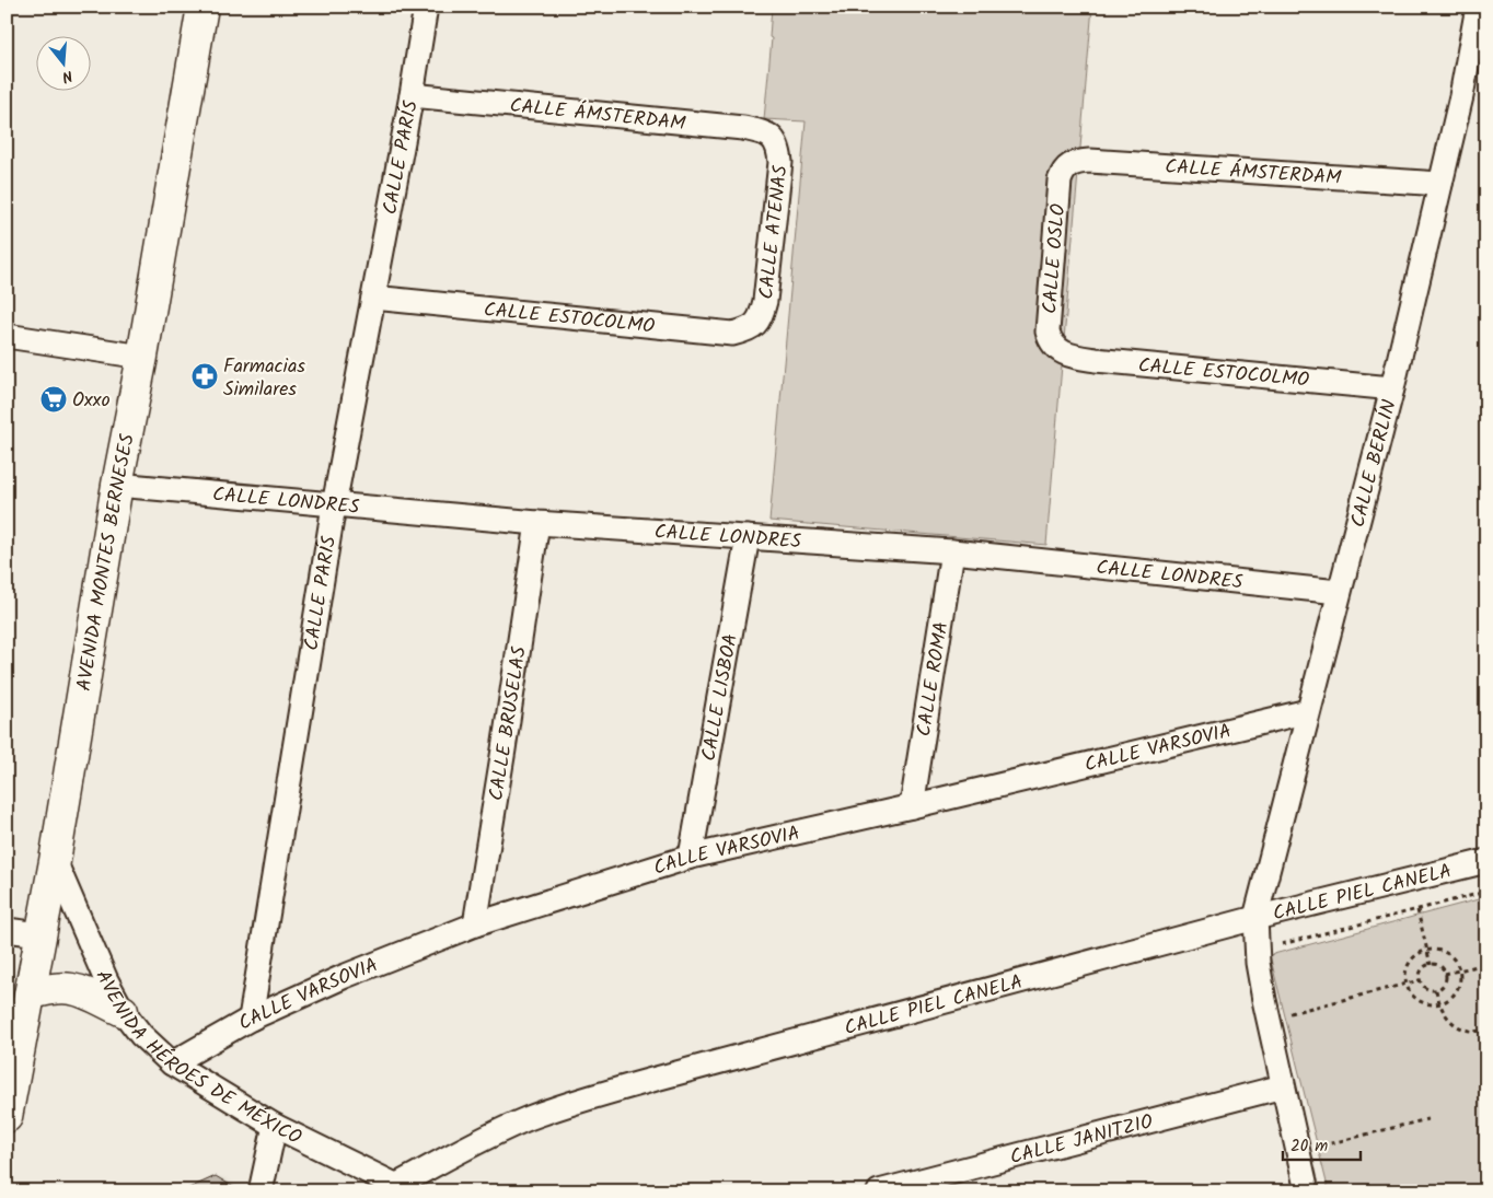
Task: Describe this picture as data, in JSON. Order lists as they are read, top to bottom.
{
  "streets": {
    "street": [
      "CALLE ÁMSTERDAM",
      "CALLE PARÍS",
      "CALLE ATENAS",
      "CALLE OSLO",
      "CALLE ESTOCOLMO",
      "CALLE BERLÍN",
      "CALLE LONDRES",
      "AVENIDA MONTES BERNESES",
      "CALLE ROMA",
      "CALLE LISBOA",
      "CALLE BRUSELAS",
      "CALLE VARSOVIA",
      "CALLE PIEL CANELA",
      "AVENIDA HÉROES DE MÉXICO",
      "CALLE JANITZIO"
    ]
  },
  "crossings": [
    ["CALLE ÁMSTERDAM", "CALLE PARÍS"],
    ["CALLE ÁMSTERDAM", "CALLE ATENAS"],
    ["CALLE ÁMSTERDAM", "CALLE OSLO"],
    ["CALLE ÁMSTERDAM", "CALLE BERLÍN"],
    ["CALLE PARÍS", "CALLE ESTOCOLMO"],
    ["CALLE PARÍS", "CALLE LONDRES"],
    ["CALLE PARÍS", "CALLE VARSOVIA"],
    ["CALLE ATENAS", "CALLE ESTOCOLMO"],
    ["CALLE OSLO", "CALLE ESTOCOLMO"],
    ["CALLE ESTOCOLMO", "CALLE BERLÍN"],
    ["CALLE BERLÍN", "CALLE LONDRES"],
    ["CALLE BERLÍN", "CALLE VARSOVIA"],
    ["CALLE BERLÍN", "CALLE PIEL CANELA"],
    ["CALLE BERLÍN", "CALLE JANITZIO"],
    ["CALLE LONDRES", "AVENIDA MONTES BERNESES"],
    ["CALLE LONDRES", "CALLE ROMA"],
    ["CALLE LONDRES", "CALLE LISBOA"],
    ["CALLE LONDRES", "CALLE BRUSELAS"],
    ["AVENIDA MONTES BERNESES", "AVENIDA HÉROES DE MÉXICO"],
    ["CALLE ROMA", "CALLE VARSOVIA"],
    ["CALLE LISBOA", "CALLE VARSOVIA"],
    ["CALLE BRUSELAS", "CALLE VARSOVIA"],
    ["CALLE VARSOVIA", "AVENIDA HÉROES DE MÉXICO"],
    ["CALLE PIEL CANELA", "AVENIDA HÉROES DE MÉXICO"]
  ],
  "places": {
    "pharmacy": ["Farmacias Similares"],
    "supermarket": ["Oxxo"]
  },
  "scale_bar": "20 m",
  "north": "bottom"
}
